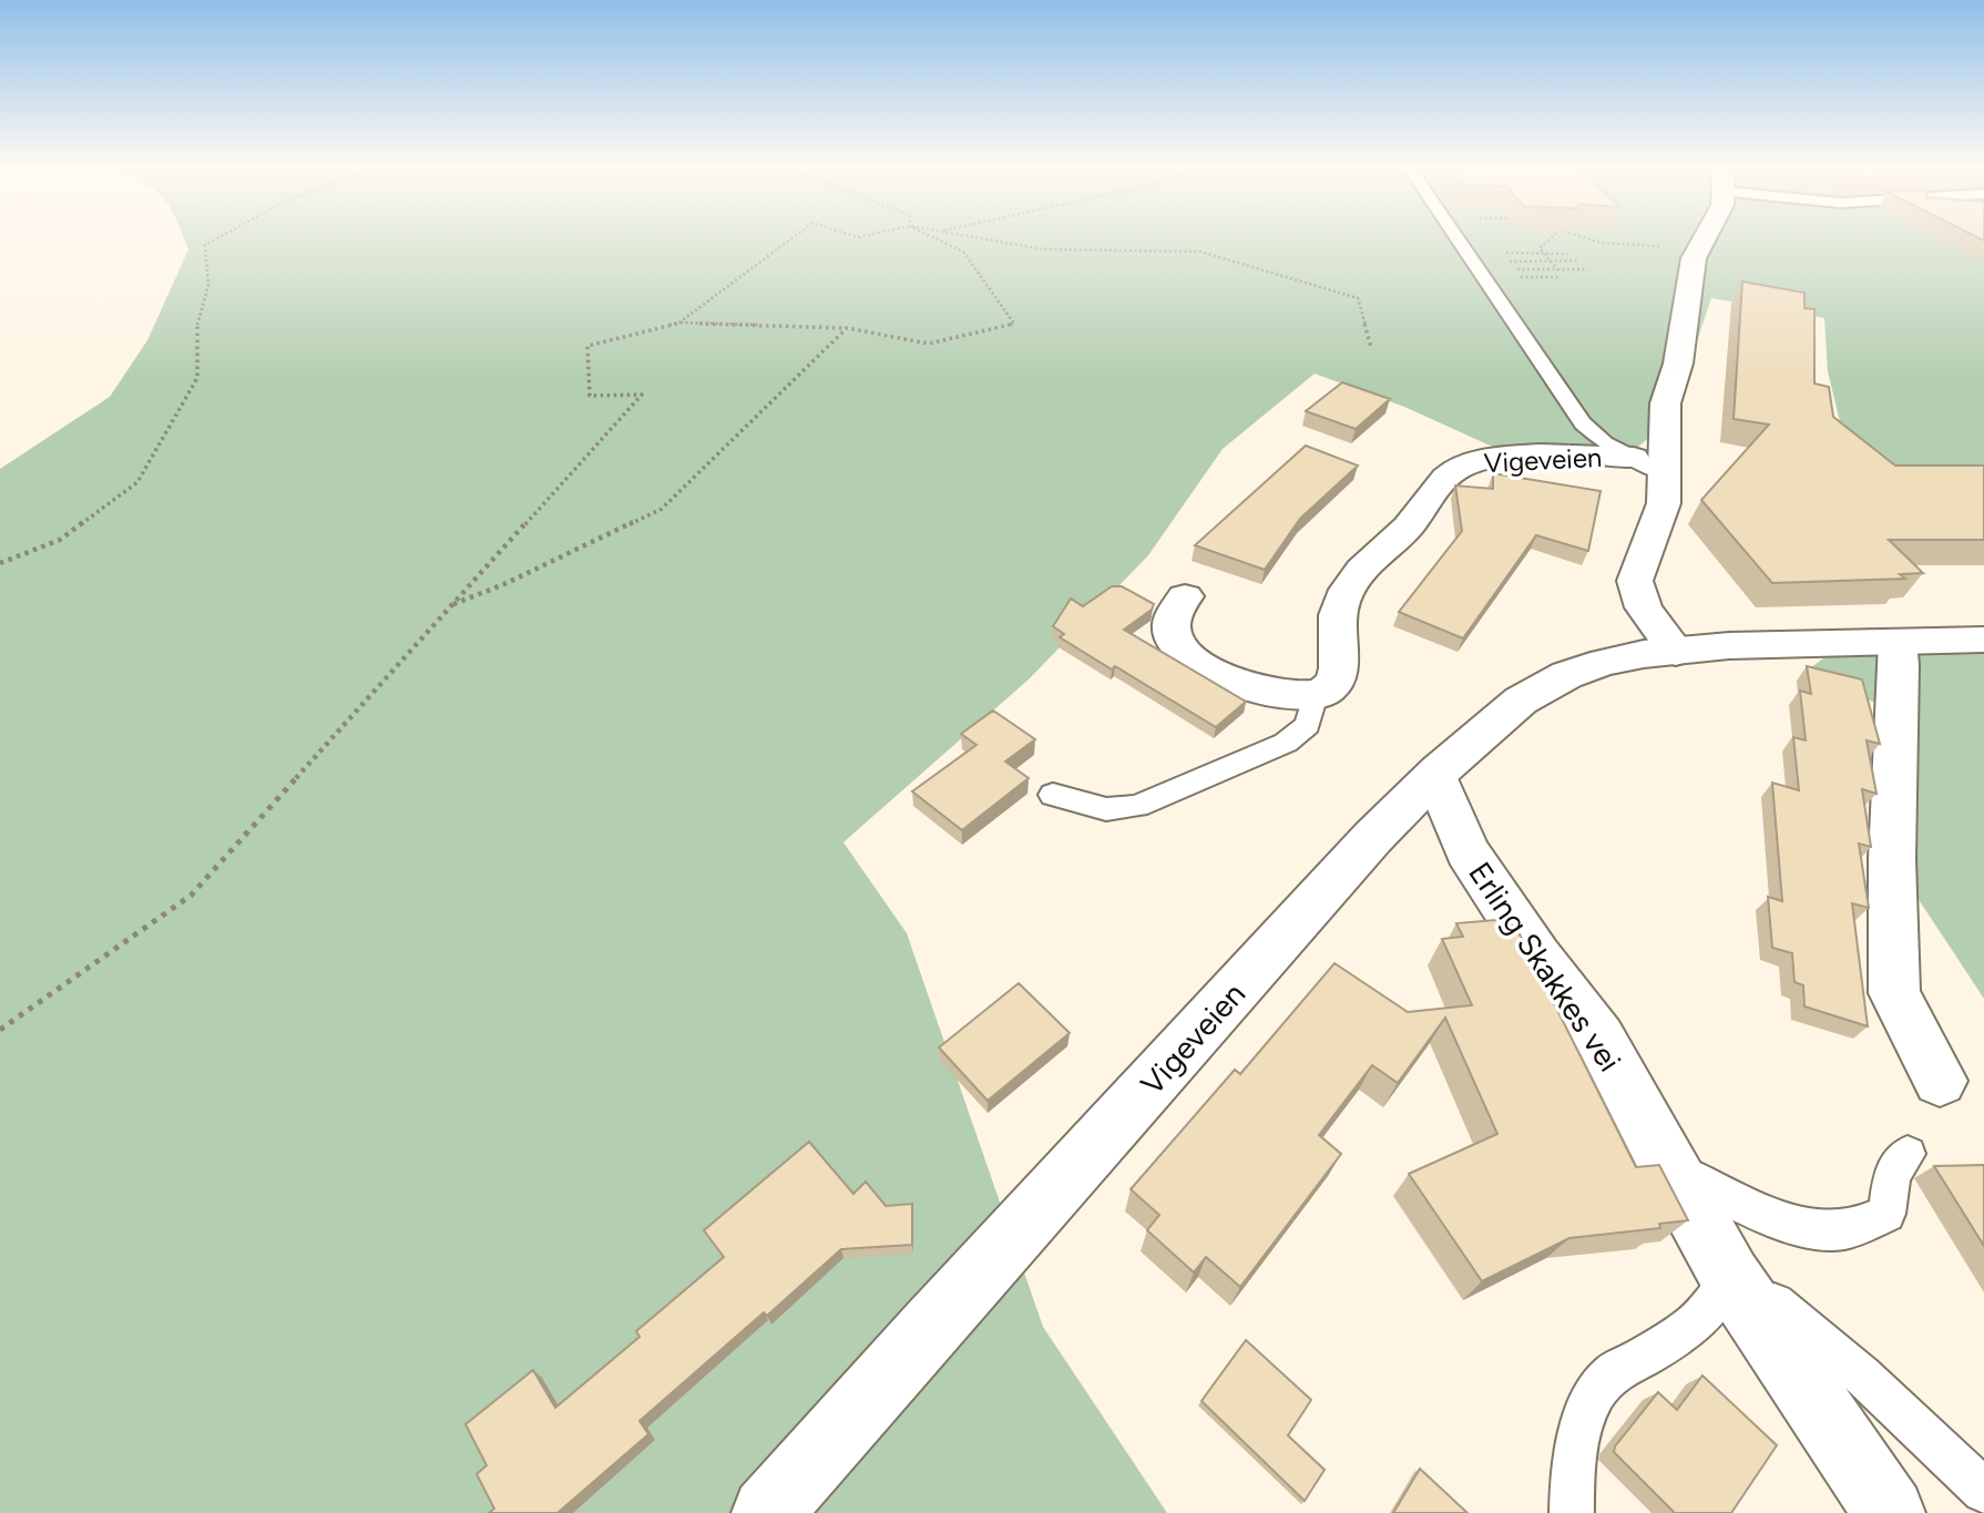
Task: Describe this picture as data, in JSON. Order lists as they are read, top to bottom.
{
  "streets": {
    "street": ["Vigeveien", "Erling Skakkes vei"]
  },
  "crossings": [
    ["Vigeveien", "Erling Skakkes vei"]
  ]
}
